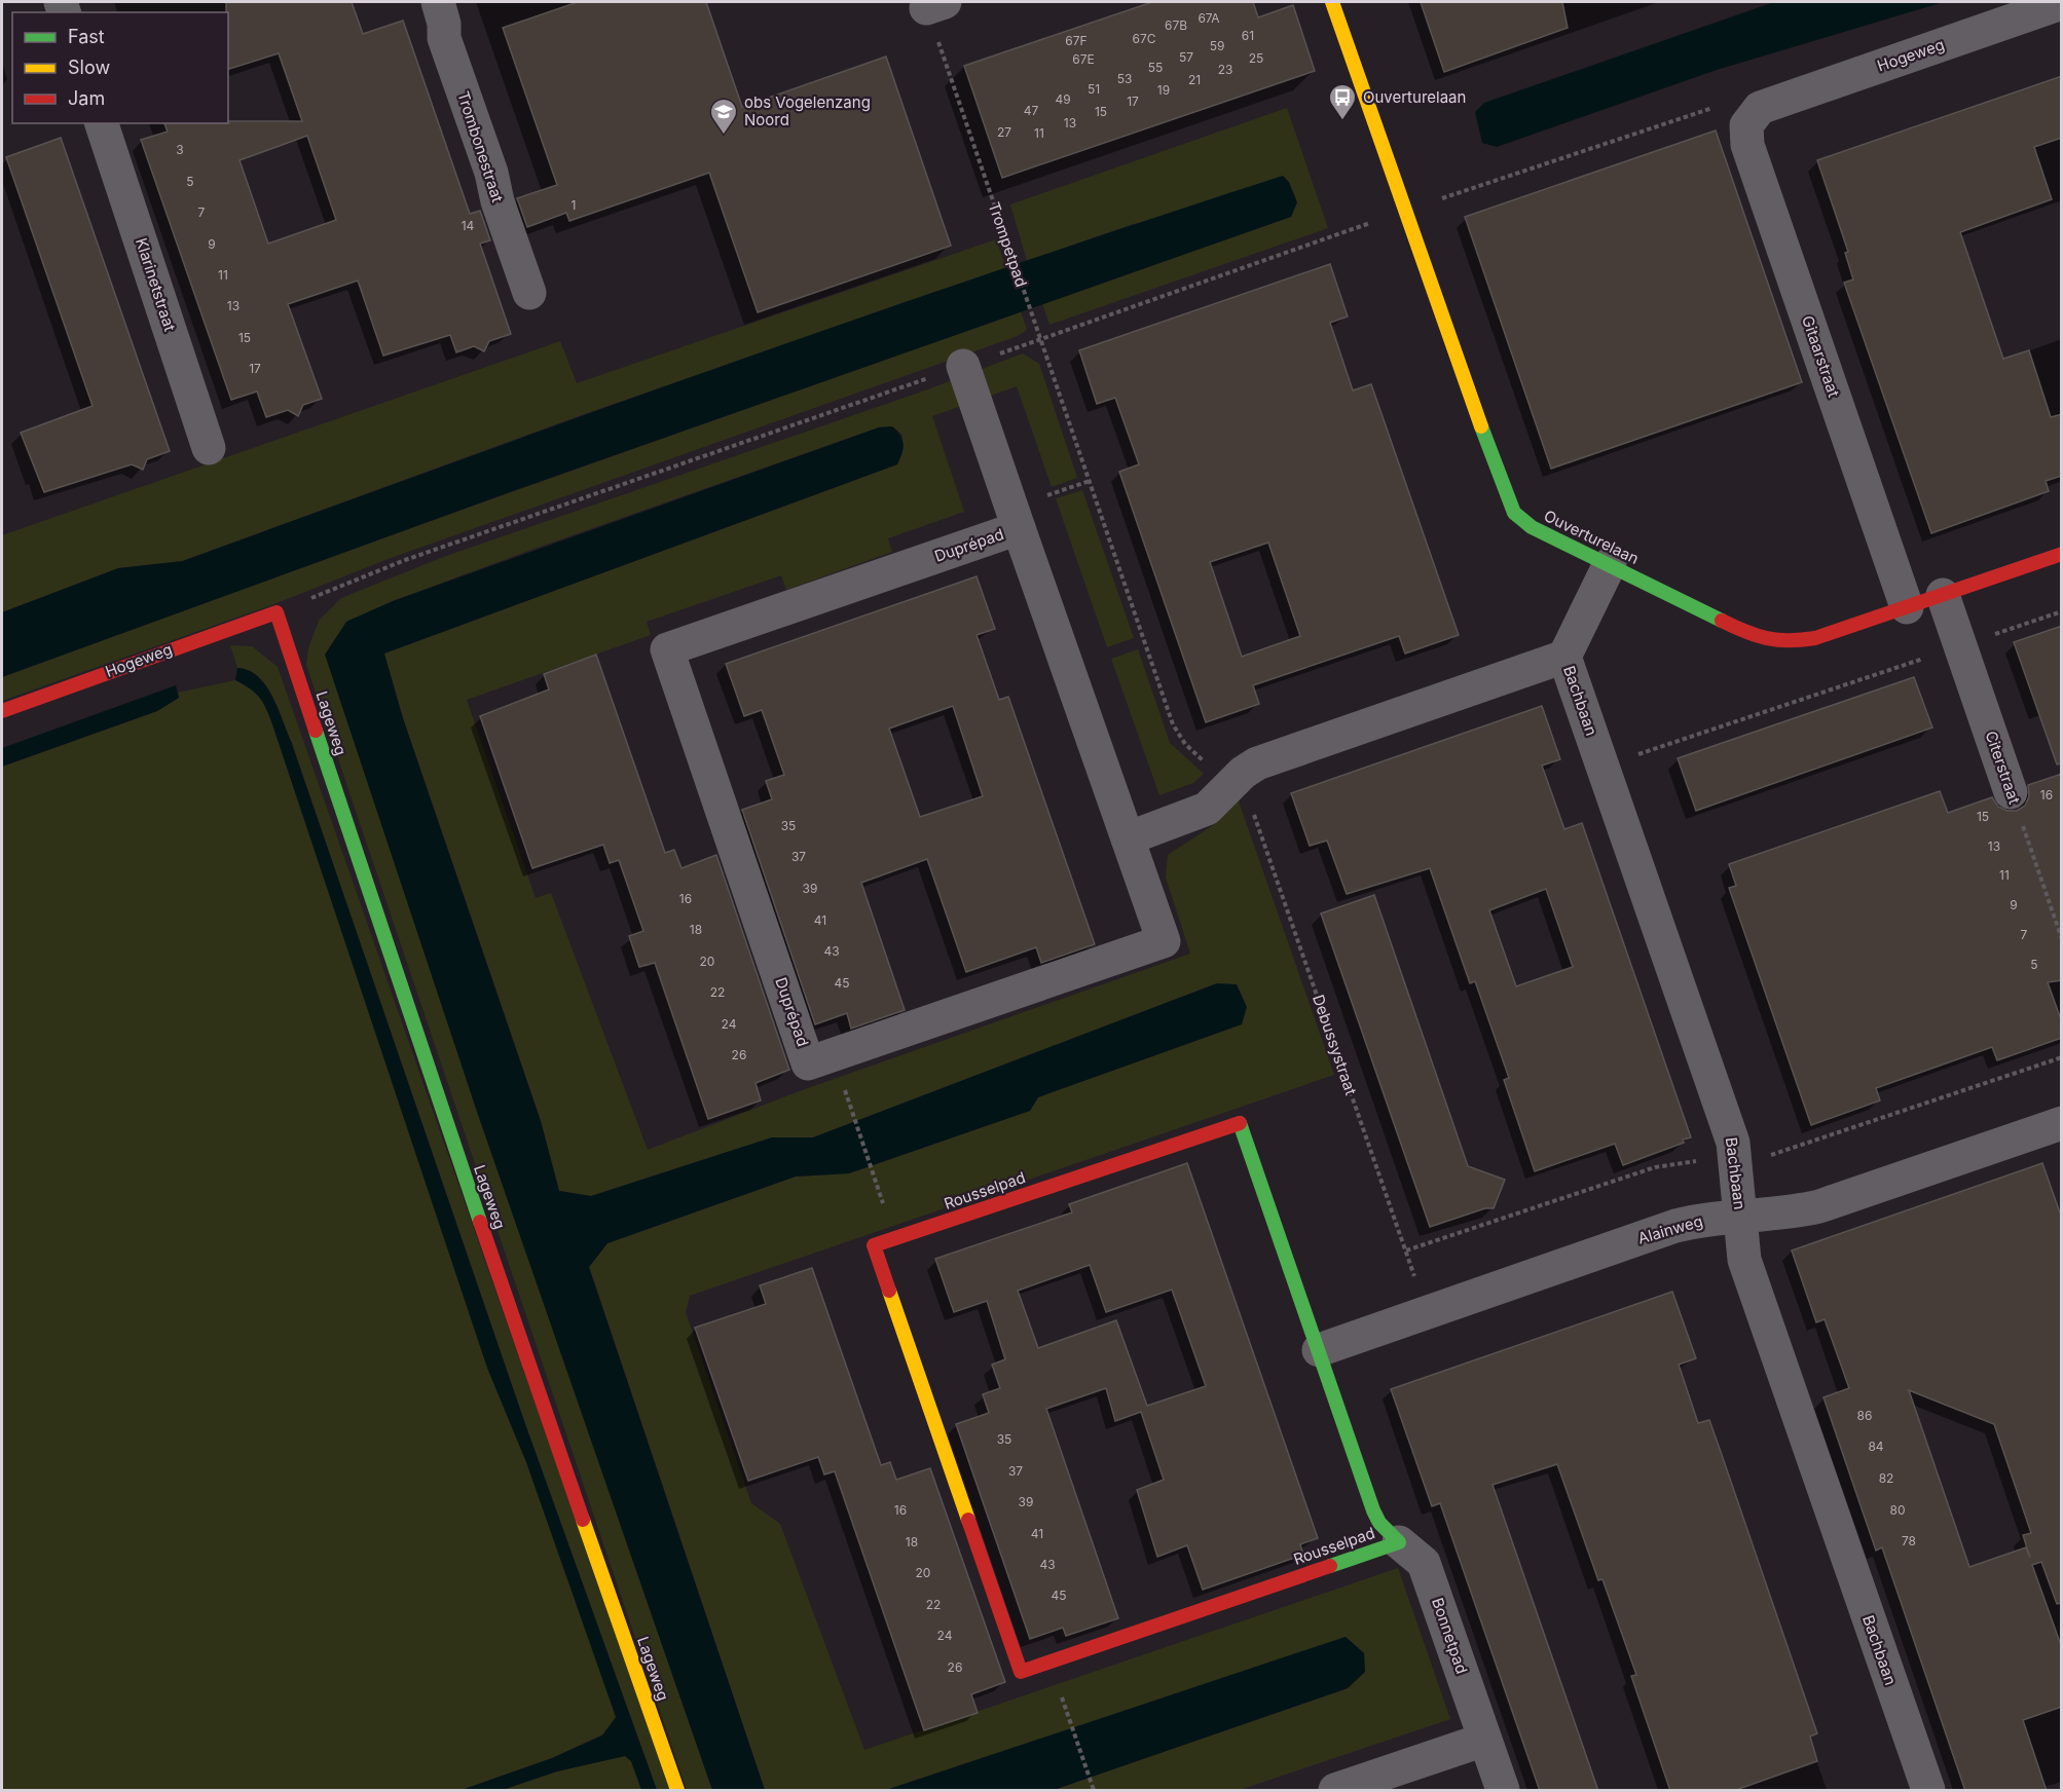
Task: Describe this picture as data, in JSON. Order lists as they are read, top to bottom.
{
  "streets": {
    "street": [
      "Hogeweg",
      "Trombonestraat",
      "Klarinetstraat",
      "Gitaarstraat",
      "Ouverturelaan",
      "Duprépad",
      "Bachbaan",
      "Lageweg",
      "Citerstraat",
      "Rousselpad",
      "Alainweg",
      "Bonnetpad"
    ],
    "path": ["Trompetpad", "Debussystraat"]
  },
  "crossings": [
    ["Hogeweg", "Gitaarstraat"],
    ["Hogeweg", "Lageweg"],
    ["Trompetpad", "Debussystraat"],
    ["Gitaarstraat", "Ouverturelaan"],
    ["Ouverturelaan", "Bachbaan"],
    ["Ouverturelaan", "Citerstraat"],
    ["Bachbaan", "Alainweg"],
    ["Debussystraat", "Alainweg"],
    ["Rousselpad", "Alainweg"],
    ["Rousselpad", "Bonnetpad"]
  ],
  "places": {
    "bus stop": ["Ouverturelaan"],
    "school or university": ["obs Vogelenzang Noord"]
  },
  "house_numbers": [
    "67A",
    "67B",
    "61",
    "67C",
    "67F",
    "59",
    "57",
    "25",
    "67E",
    "55",
    "23",
    "53",
    "21",
    "51",
    "19",
    "49",
    "17",
    "47",
    "15",
    "13",
    "27",
    "11",
    "3",
    "5",
    "1",
    "7",
    "14",
    "9",
    "11",
    "13",
    "15",
    "17",
    "16",
    "15",
    "35",
    "13",
    "37",
    "11",
    "39",
    "16",
    "9",
    "41",
    "18",
    "7",
    "43",
    "20",
    "5",
    "45",
    "22",
    "24",
    "26",
    "86",
    "35",
    "84",
    "37",
    "82",
    "39",
    "16",
    "80",
    "41",
    "78",
    "18",
    "43",
    "20",
    "45",
    "22",
    "24",
    "26"
  ],
  "legend": ["Fast", "Slow", "Jam"]
}
